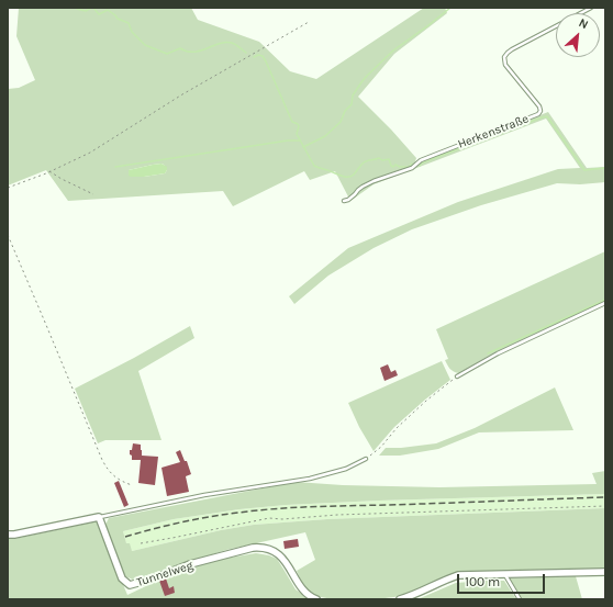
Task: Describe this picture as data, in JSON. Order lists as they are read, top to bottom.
{
  "streets": {
    "street": ["Tunnelweg"],
    "lane": ["Herkenstraße"]
  },
  "scale_bar": "100 m",
  "north": "top right"
}
